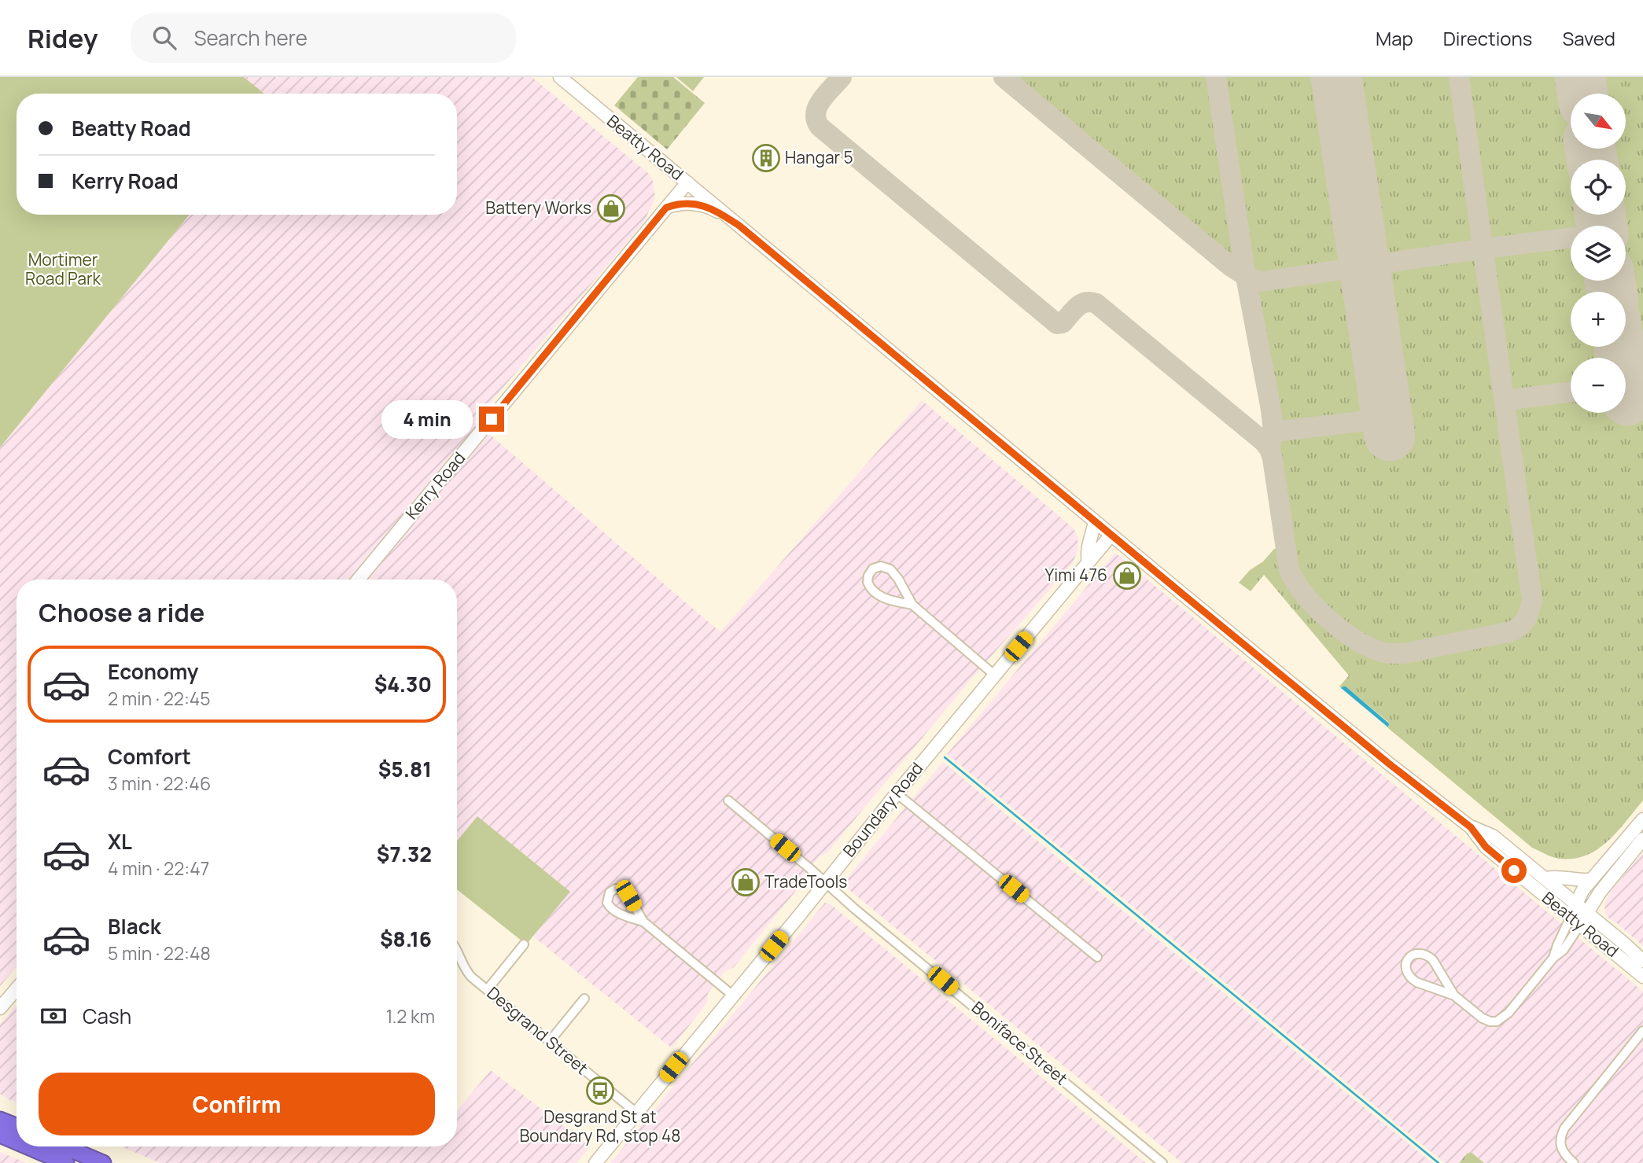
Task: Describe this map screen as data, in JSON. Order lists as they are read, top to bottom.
{
  "streets": {
    "main road": ["Beatty Road", "Kerry Road", "Boundary Road"],
    "street": ["Desgrand Street", "Boniface Street"]
  },
  "crossings": [
    ["Beatty Road", "Kerry Road"],
    ["Beatty Road", "Boundary Road"],
    ["Boundary Road", "Desgrand Street"],
    ["Boundary Road", "Boniface Street"]
  ],
  "parks": ["Mortimer Road Park"],
  "places": {
    "building": ["Hangar 5"],
    "shop": ["Battery Works", "Yimi 476", "TradeTools"],
    "bus stop": ["Desgrand St at Boundary Rd, stop 48"]
  },
  "north": "bottom right",
  "page": {
    "header": "Ridey",
    "search": "Search here",
    "nav": ["Map", "Directions", "Saved"],
    "map_buttons": ["+", "−"],
    "banner": ["Beatty Road", "Kerry Road"],
    "bubble": "4 min",
    "heading": "Choose a ride",
    "list": [
      {
        "name": "Economy",
        "note": "2 min · 22:45",
        "value": "$4.30"
      },
      {
        "name": "Comfort",
        "note": "3 min · 22:46",
        "value": "$5.81"
      },
      {
        "name": "XL",
        "note": "4 min · 22:47",
        "value": "$7.32"
      },
      {
        "name": "Black",
        "note": "5 min · 22:48",
        "value": "$8.16"
      }
    ],
    "pay": ["Cash", "1.2 km"],
    "buttons": "Confirm"
  }
}
